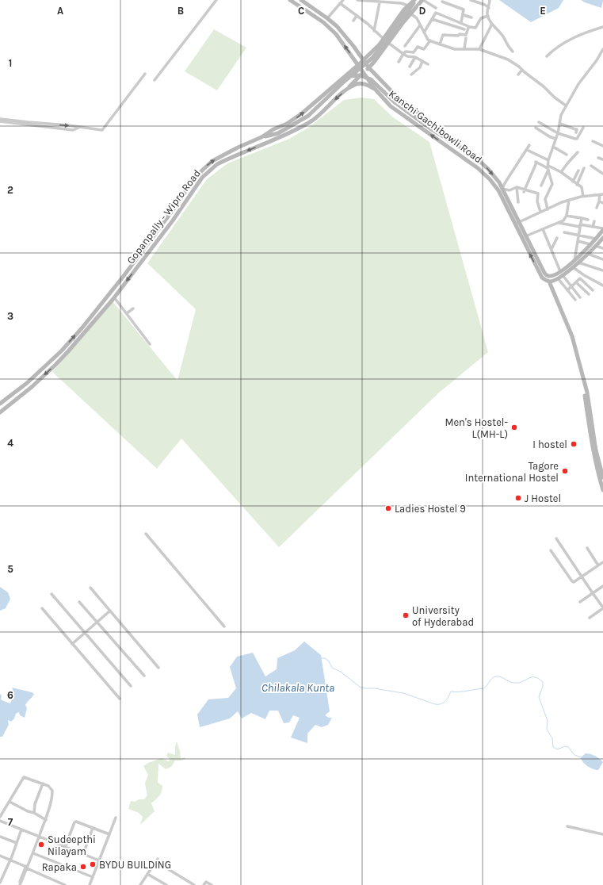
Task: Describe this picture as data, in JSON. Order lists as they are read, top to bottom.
{
  "streets": {
    "main road": ["Kanchi Gachibowli Road", "Gopanpally - Wipro Road"]
  },
  "crossings": [
    ["Kanchi Gachibowli Road", "Gopanpally - Wipro Road"]
  ],
  "water": ["Chilakala Kunta"],
  "places": [
    "Men's Hostel- L(MH-L)",
    "I hostel",
    "Tagore International Hostel",
    "J Hostel",
    "Ladies Hostel 9",
    "University of Hyderabad",
    "Sudeepthi Nilayam",
    "BYDU BUILDING",
    "Rapaka"
  ],
  "grid": {
    "columns": [
      "A",
      "B",
      "C",
      "D",
      "E"
    ],
    "rows": [
      "1",
      "2",
      "3",
      "4",
      "5",
      "6",
      "7"
    ]
  }
}
